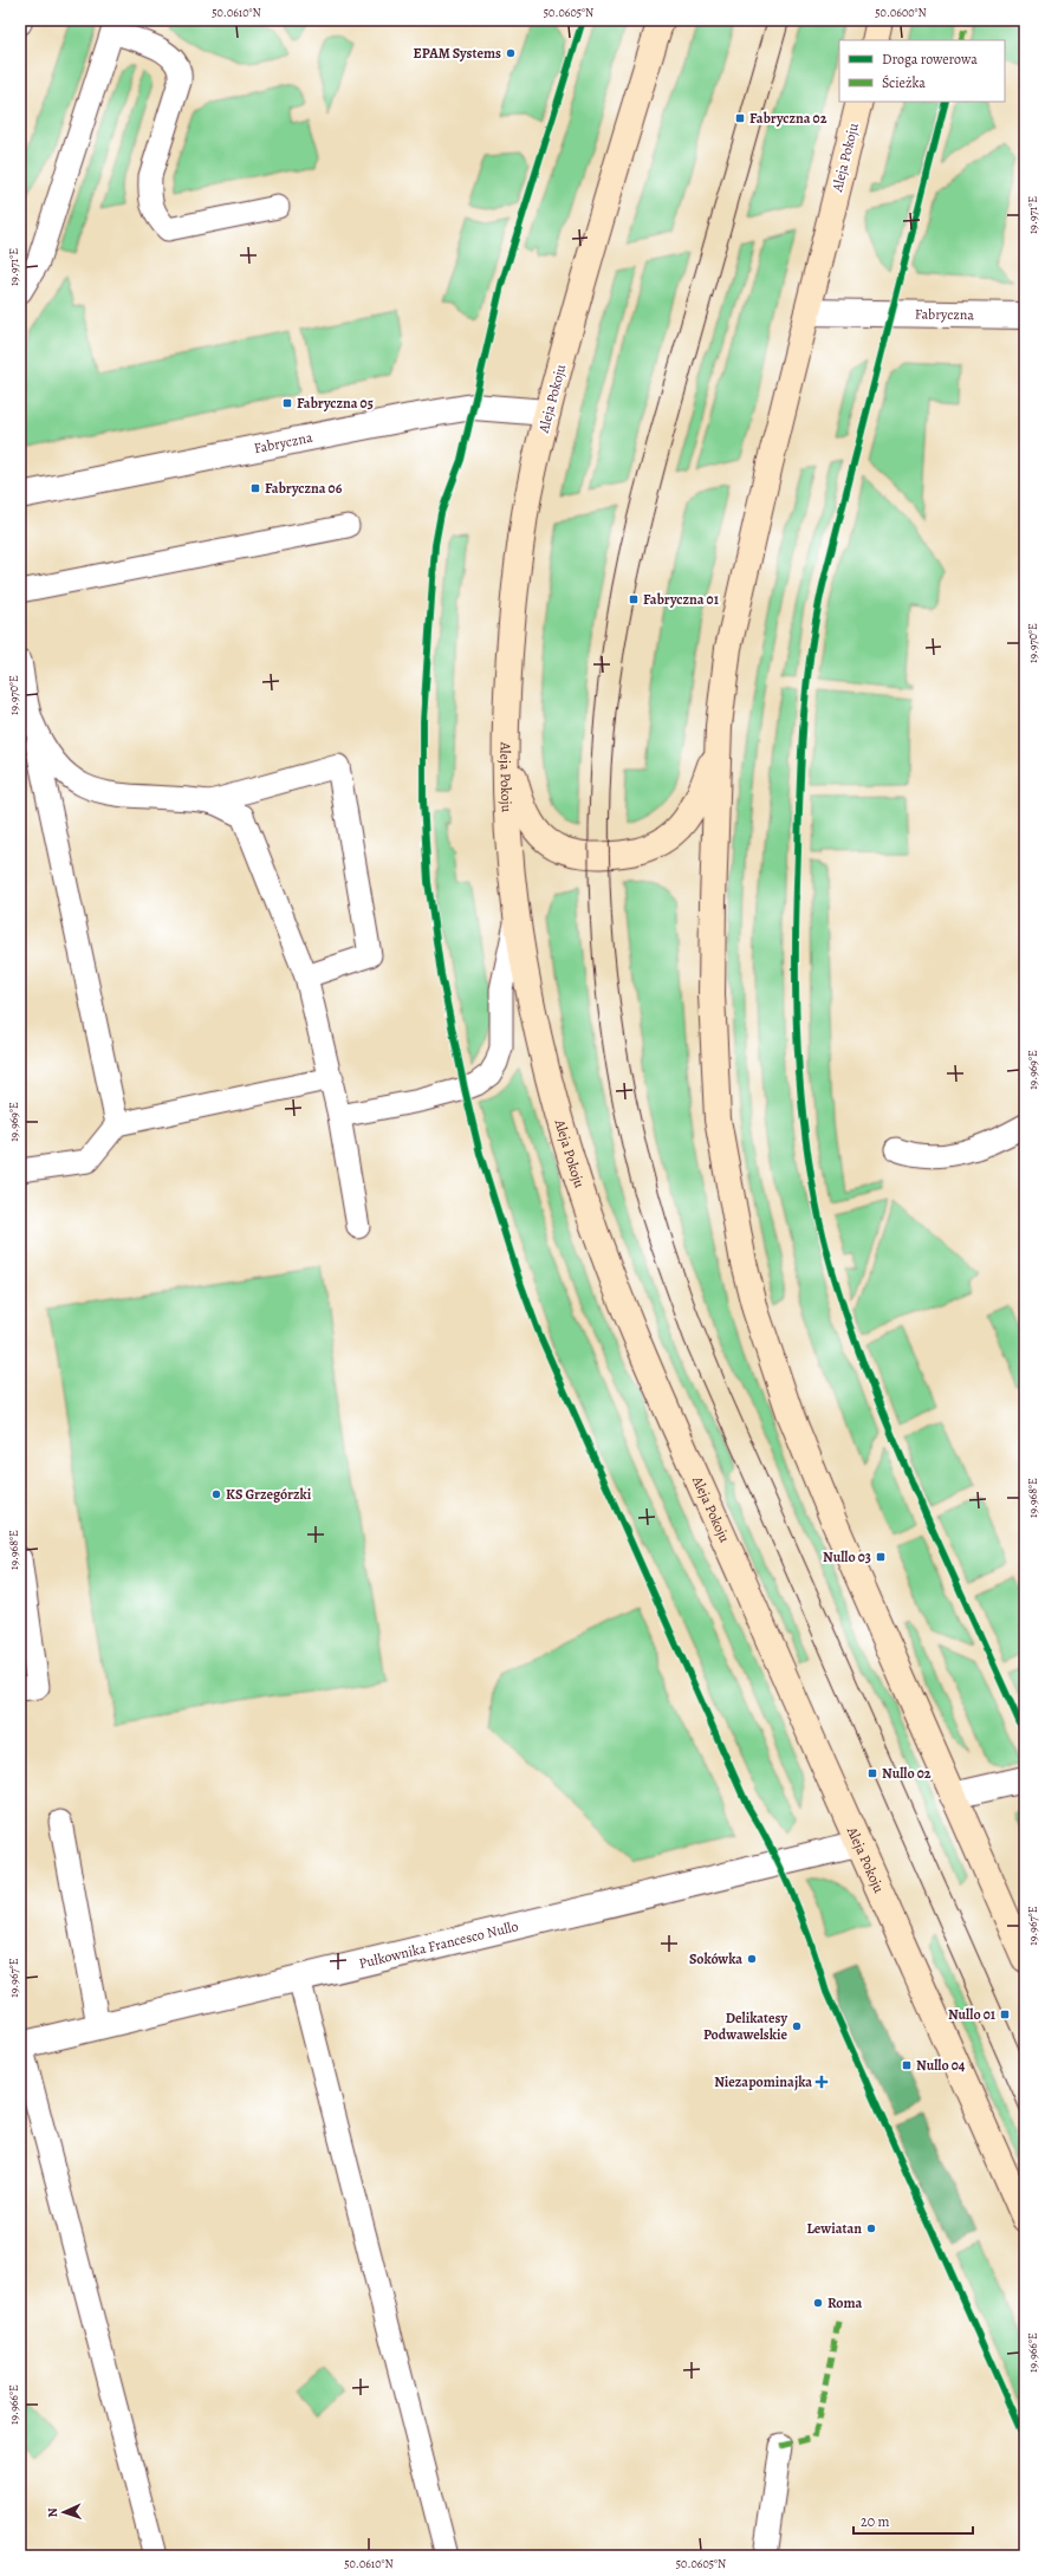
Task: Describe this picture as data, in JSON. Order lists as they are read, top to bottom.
{
  "streets": {
    "main road": ["Aleja Pokoju"],
    "street": ["Fabryczna", "Pułkownika Francesco Nullo"]
  },
  "crossings": [
    ["Aleja Pokoju", "Fabryczna"],
    ["Aleja Pokoju", "Pułkownika Francesco Nullo"]
  ],
  "places": {
    "other": [
      "EPAM Systems",
      "KS Grzegórzki",
      "Sokówka",
      "Delikatesy Podwawelskie",
      "Lewiatan",
      "Roma"
    ],
    "transit": [
      "Fabryczna 02",
      "Fabryczna 05",
      "Fabryczna 06",
      "Fabryczna 01",
      "Nullo 03",
      "Nullo 02",
      "Nullo 01",
      "Nullo 04"
    ],
    "health": ["Niezapominajka"]
  },
  "legend": ["Droga rowerowa", "Ścieżka"],
  "scale_bar": "20 m",
  "north": "left",
  "coordinates": [
    "50.0610°N",
    "50.0605°N",
    "50.0600°N",
    "19.971°E",
    "19.970°E",
    "19.969°E",
    "19.968°E",
    "19.967°E",
    "19.966°E"
  ]
}
